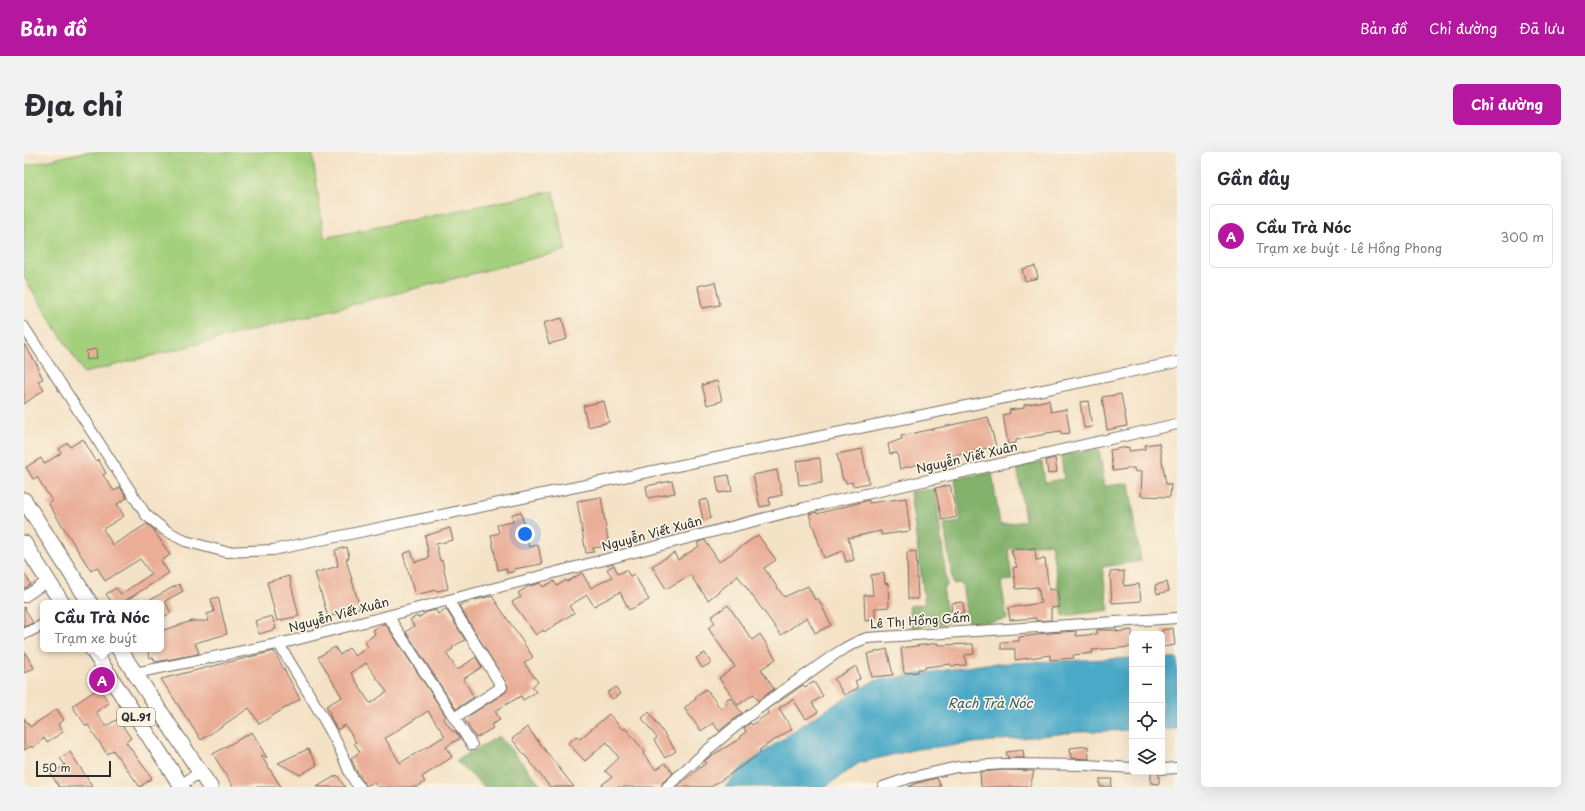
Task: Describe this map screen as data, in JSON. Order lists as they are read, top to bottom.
{
  "streets": {
    "highway": ["QL.91"],
    "street": ["Nguyễn Viết Xuân", "Lê Thị Hồng Gấm"]
  },
  "crossings": [
    ["Nguyễn Viết Xuân", "QL.91"]
  ],
  "water": ["Rạch Trà Nóc"],
  "scale_bar": "50 m",
  "page": {
    "header": "Bản đồ",
    "nav": ["Bản đồ", "Chỉ đường", "Đã lưu"],
    "title": "Địa chỉ",
    "buttons": "Chỉ đường",
    "heading": "Gần đây",
    "list": [
      {
        "mark": "A",
        "name": "Cầu Trà Nóc",
        "note": "Trạm xe buýt · Lê Hồng Phong",
        "value": "300 m"
      }
    ],
    "popup": ["Cầu Trà Nóc", "Trạm xe buýt"],
    "map_buttons": ["+", "−"],
    "pins": "A",
    "scale": "50 m"
  }
}
